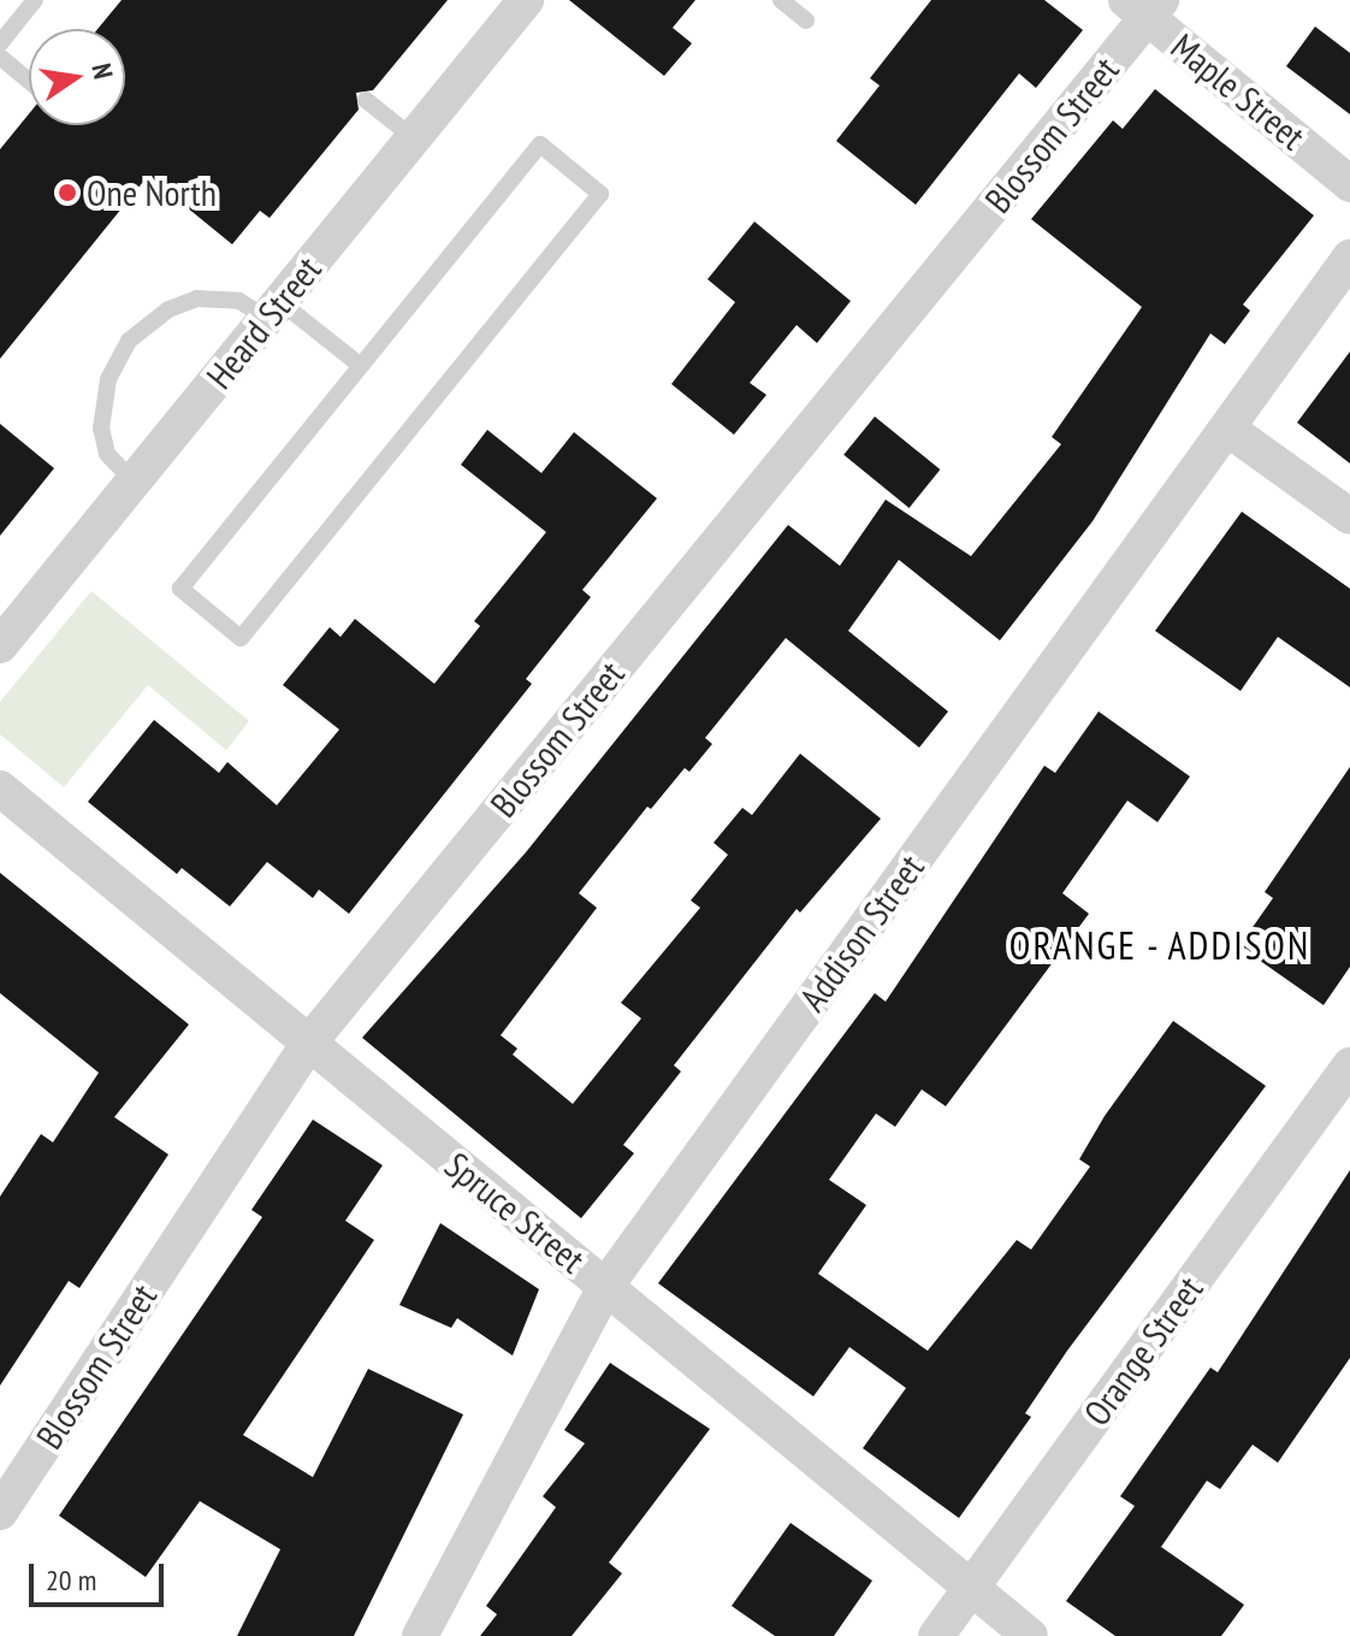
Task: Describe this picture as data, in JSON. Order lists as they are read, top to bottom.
{
  "streets": {
    "street": [
      "Maple Street",
      "Blossom Street",
      "Heard Street",
      "Addison Street",
      "Spruce Street",
      "Orange Street"
    ]
  },
  "crossings": [
    ["Maple Street", "Blossom Street"],
    ["Blossom Street", "Spruce Street"],
    ["Addison Street", "Spruce Street"],
    ["Spruce Street", "Orange Street"]
  ],
  "districts": ["ORANGE - ADDISON"],
  "places": ["One North"],
  "scale_bar": "20 m",
  "north": "right"
}
